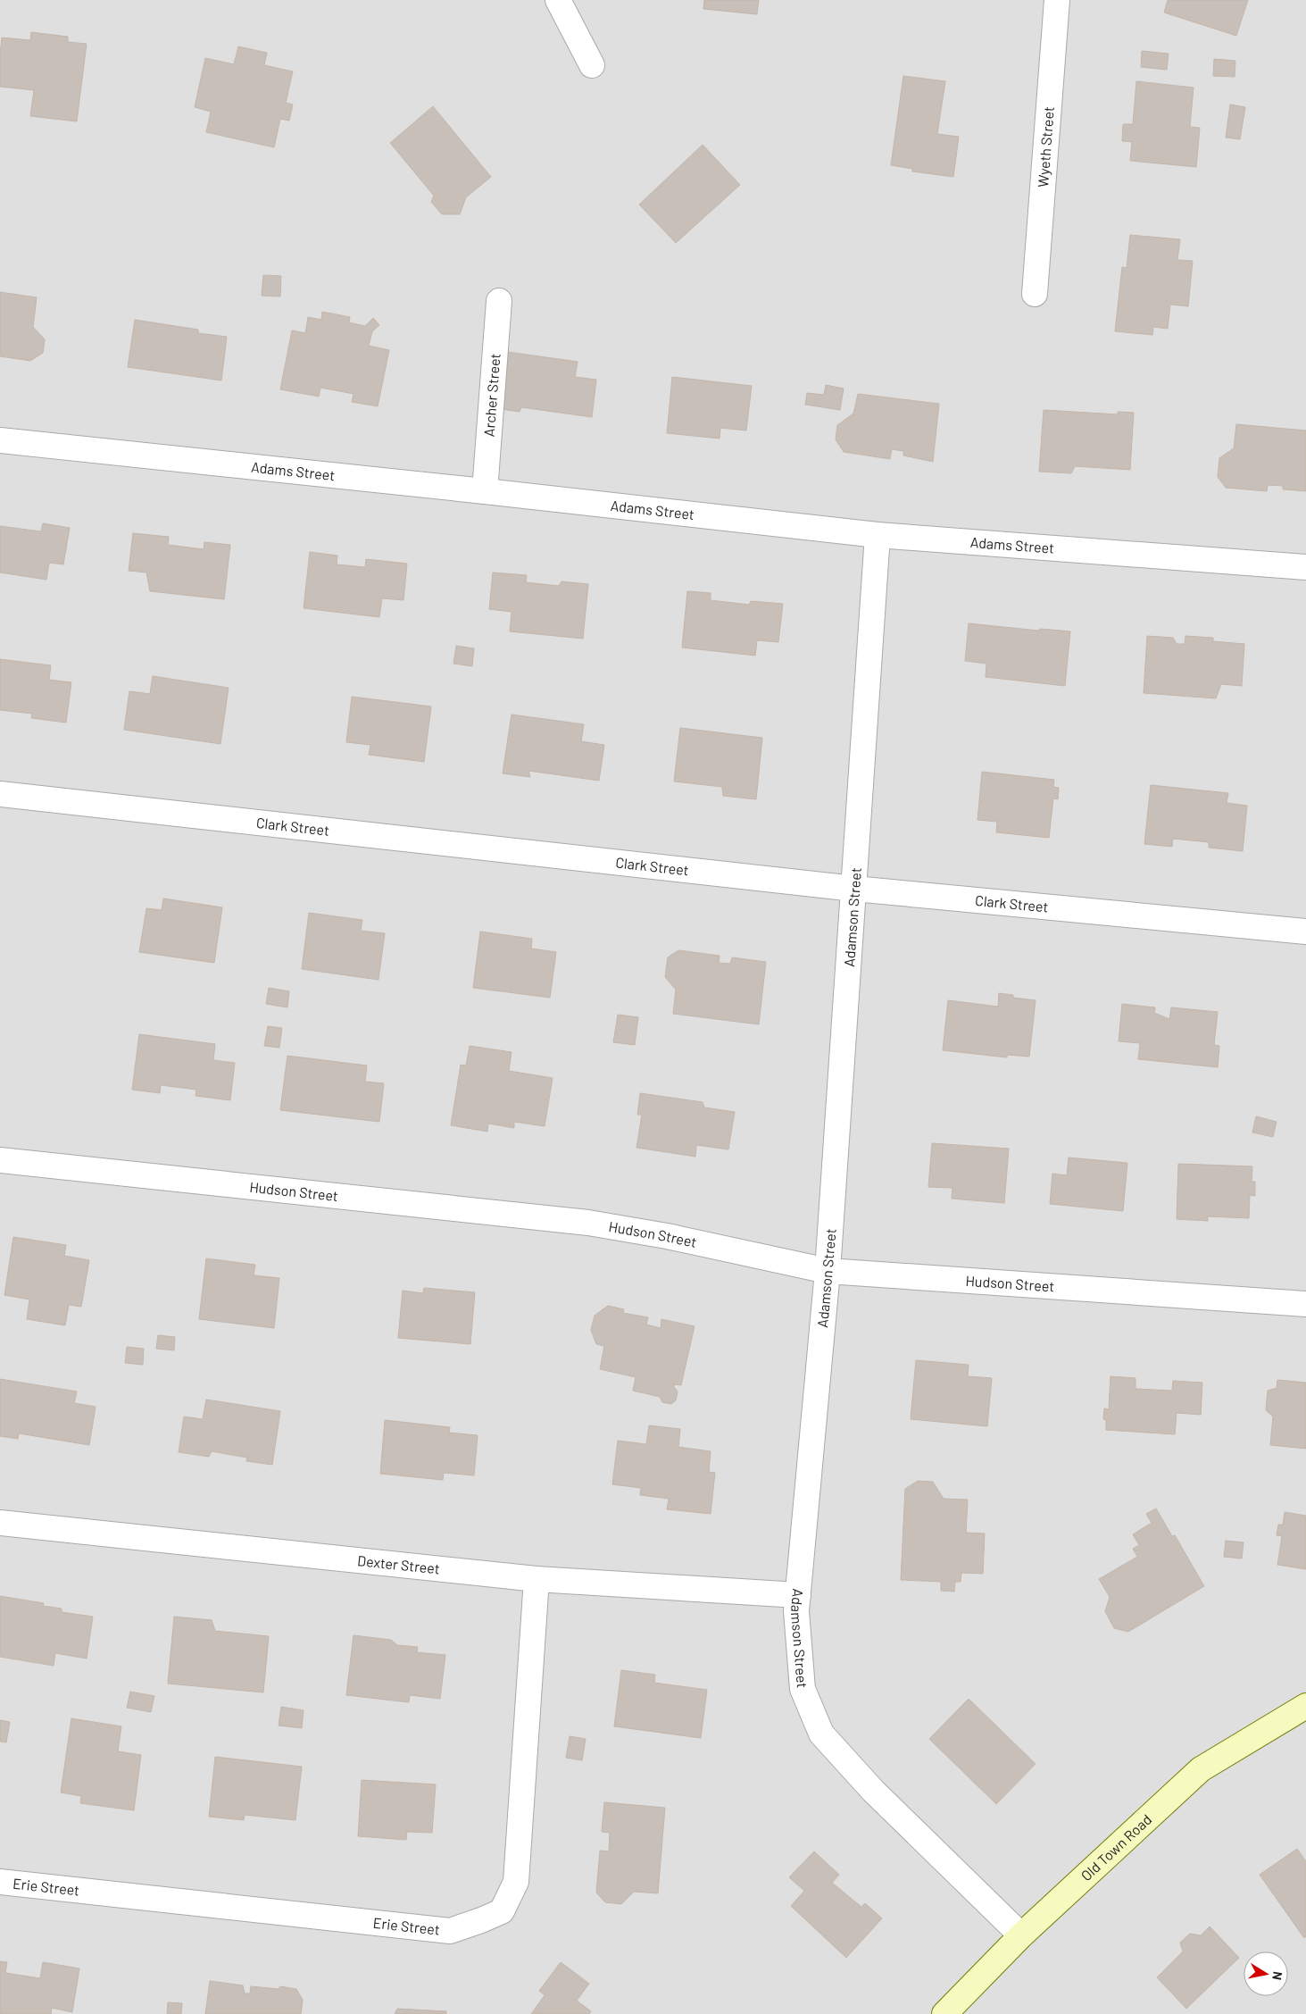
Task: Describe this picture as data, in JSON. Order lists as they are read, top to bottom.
{
  "streets": {
    "main road": ["Old Town Road"],
    "street": [
      "Wyeth Street",
      "Archer Street",
      "Adams Street",
      "Clark Street",
      "Adamson Street",
      "Hudson Street",
      "Dexter Street",
      "Erie Street"
    ]
  },
  "crossings": [
    ["Archer Street", "Adams Street"],
    ["Adams Street", "Adamson Street"],
    ["Clark Street", "Adamson Street"],
    ["Adamson Street", "Hudson Street"],
    ["Adamson Street", "Dexter Street"],
    ["Adamson Street", "Old Town Road"],
    ["Dexter Street", "Erie Street"]
  ],
  "north": "right"
}
